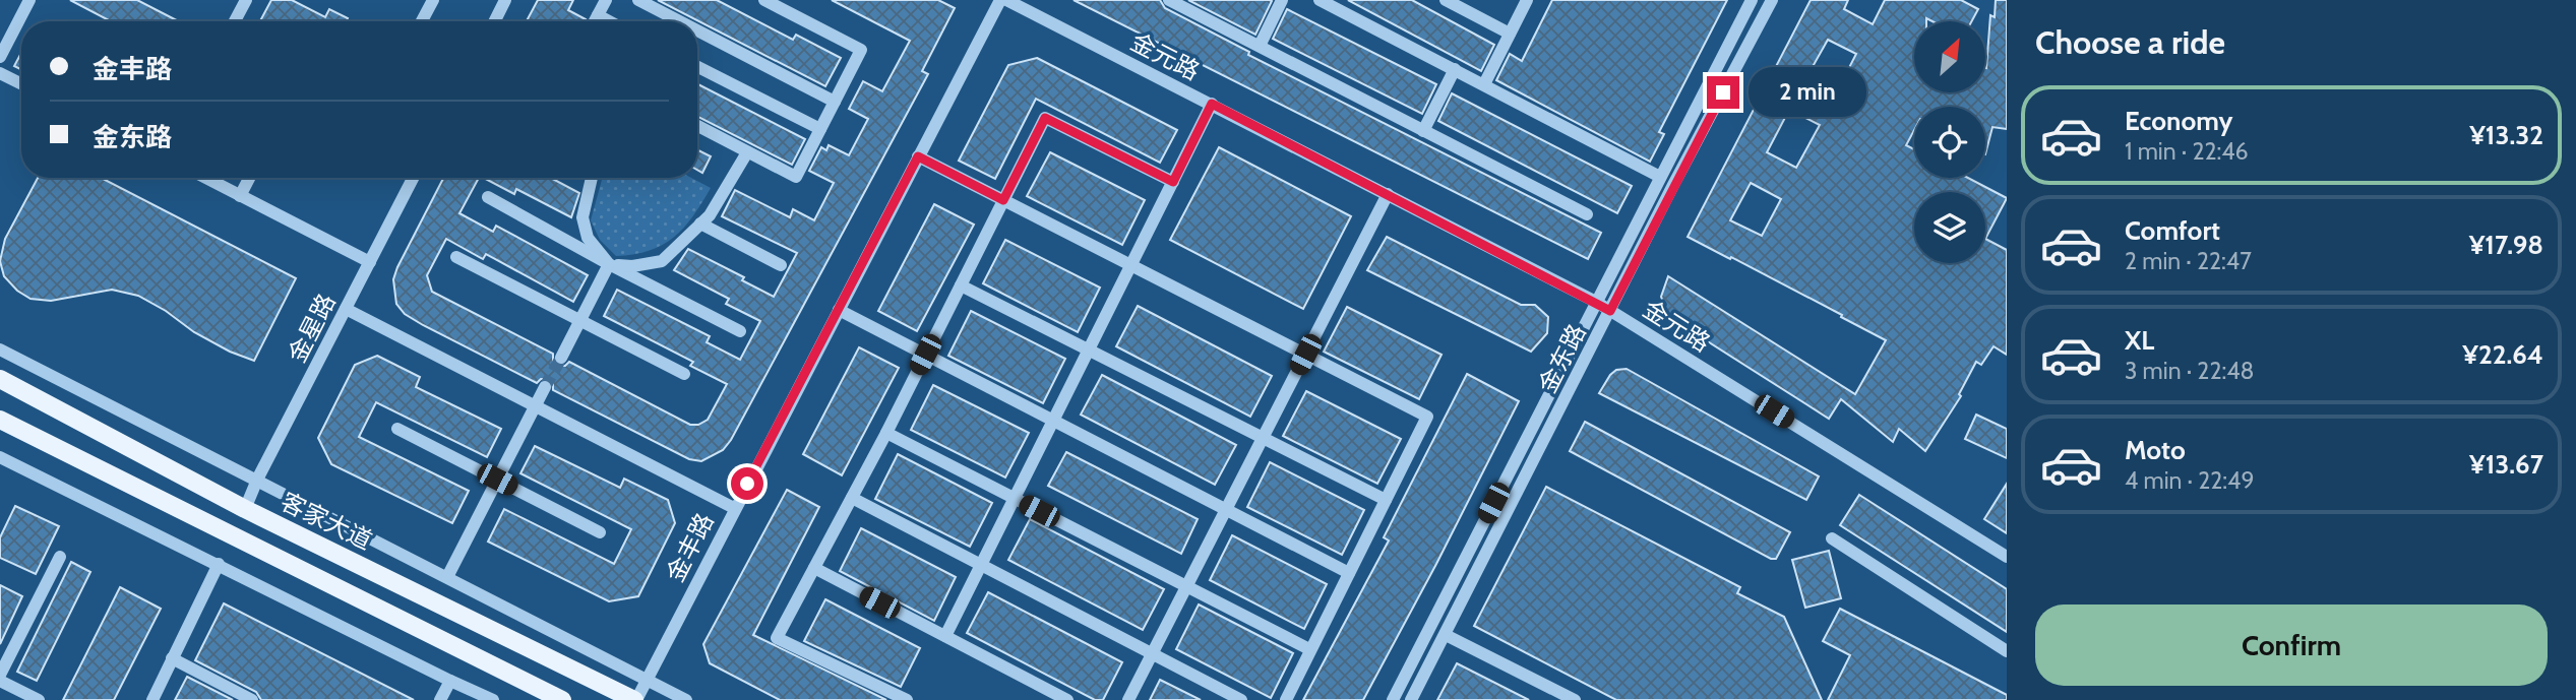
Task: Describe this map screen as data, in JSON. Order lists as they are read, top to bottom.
{
  "streets": {
    "main road": ["客家大道"],
    "street": [
      "金元路",
      "金星路",
      "金东路",
      "金丰路"
    ]
  },
  "crossings": [
    ["金元路", "金东路"],
    ["金星路", "客家大道"],
    ["客家大道", "金丰路"]
  ],
  "north": "top right",
  "page": {
    "heading": "Choose a ride",
    "banner": ["金丰路", "金东路"],
    "bubble": "2 min",
    "list": [
      {
        "name": "Economy",
        "note": "1 min · 22:46",
        "value": "¥13.32"
      },
      {
        "name": "Comfort",
        "note": "2 min · 22:47",
        "value": "¥17.98"
      },
      {
        "name": "XL",
        "note": "3 min · 22:48",
        "value": "¥22.64"
      },
      {
        "name": "Moto",
        "note": "4 min · 22:49",
        "value": "¥13.67"
      }
    ],
    "buttons": "Confirm"
  }
}
